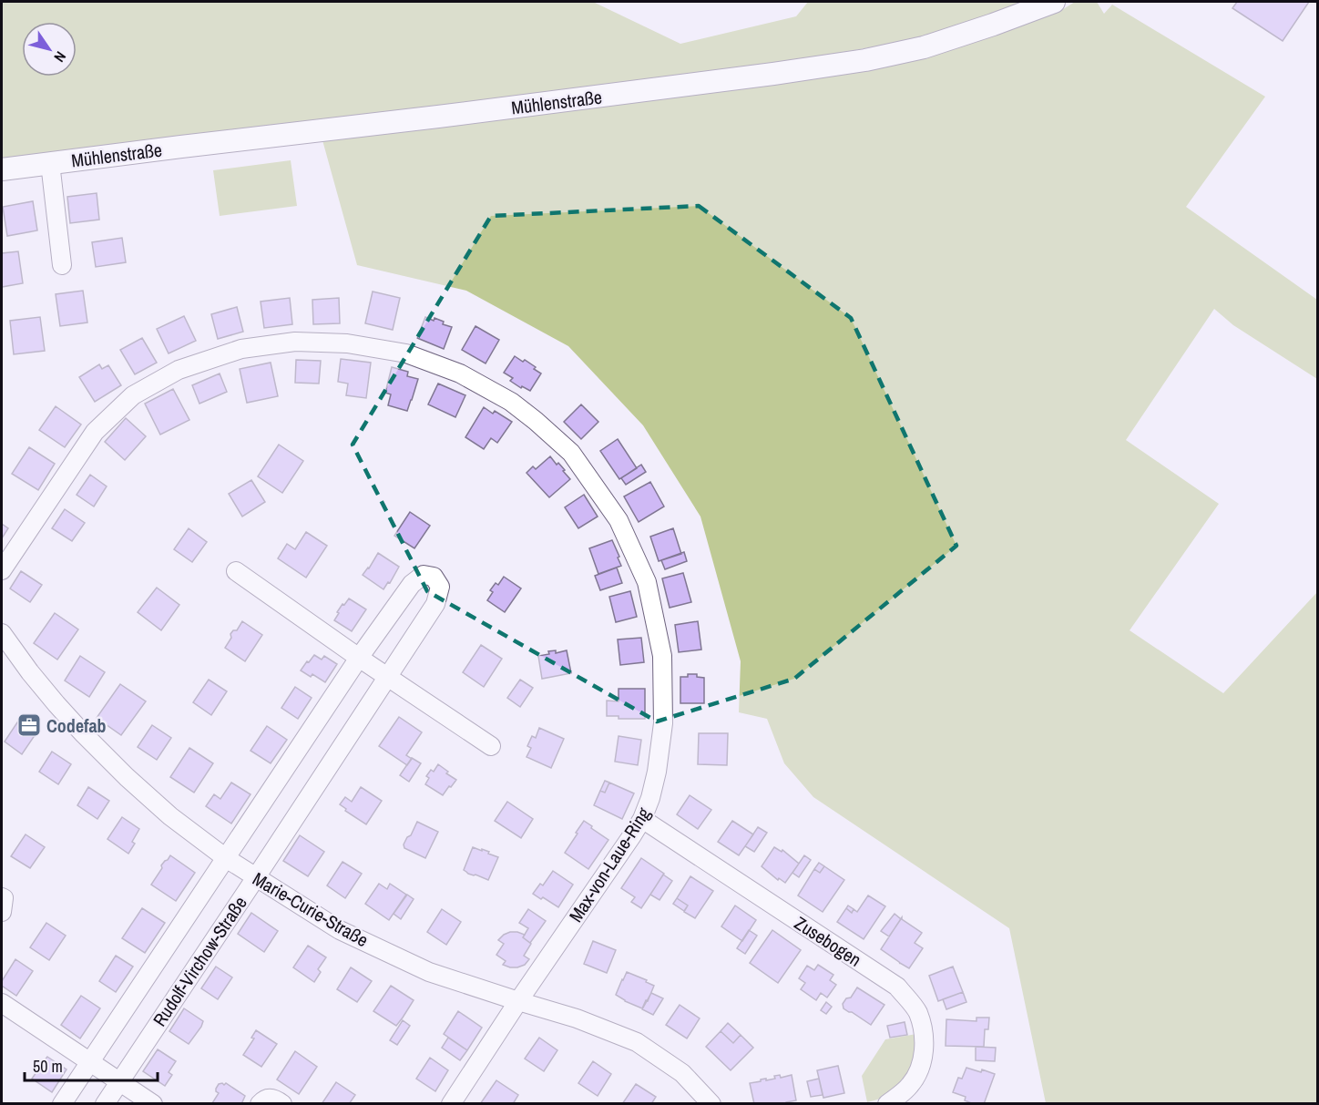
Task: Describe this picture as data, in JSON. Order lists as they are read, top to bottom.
{
  "streets": {
    "street": [
      "Mühlenstraße",
      "Max-von-Laue-Ring",
      "Marie-Curie-Straße",
      "Zusebogen",
      "Rudolf-Virchow-Straße"
    ]
  },
  "crossings": [
    ["Max-von-Laue-Ring", "Marie-Curie-Straße"],
    ["Max-von-Laue-Ring", "Zusebogen"],
    ["Marie-Curie-Straße", "Rudolf-Virchow-Straße"]
  ],
  "places": {
    "office": ["Codefab"]
  },
  "scale_bar": "50 m",
  "north": "bottom right"
}
